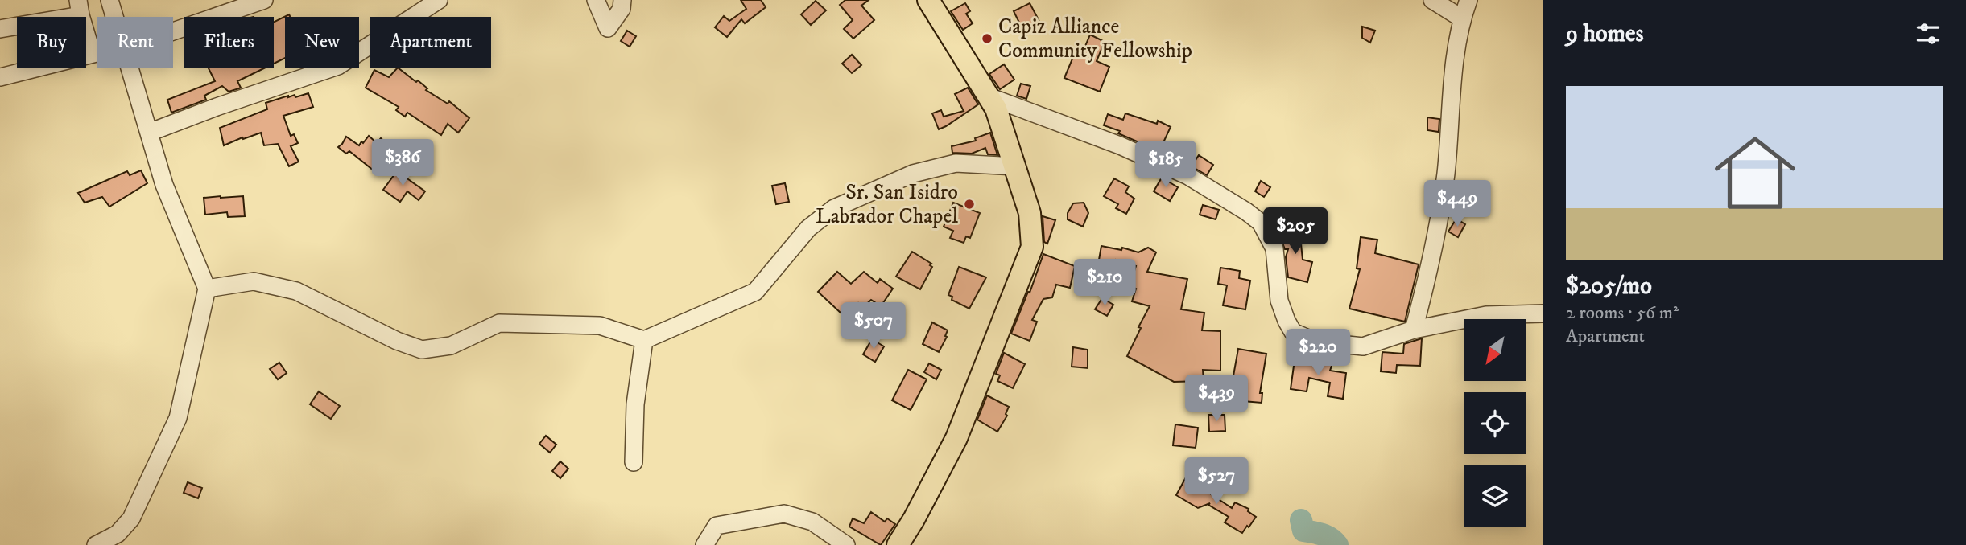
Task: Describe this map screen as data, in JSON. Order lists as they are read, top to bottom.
{
  "places": ["Capiz Alliance Community Fellowship", "Sr. San Isidro Labrador Chapel"],
  "north": "bottom left",
  "page": {
    "heading": "9 homes",
    "chip": [
      "Buy",
      "Rent",
      "Filters",
      "New",
      "Apartment"
    ],
    "list": [
      {
        "name": "$205/mo",
        "note": "2 rooms · 56 m² · Apartment"
      }
    ],
    "price": [
      "$386",
      "$185",
      "$449",
      "$205",
      "$210",
      "$507",
      "$220",
      "$439",
      "$527"
    ]
  }
}
